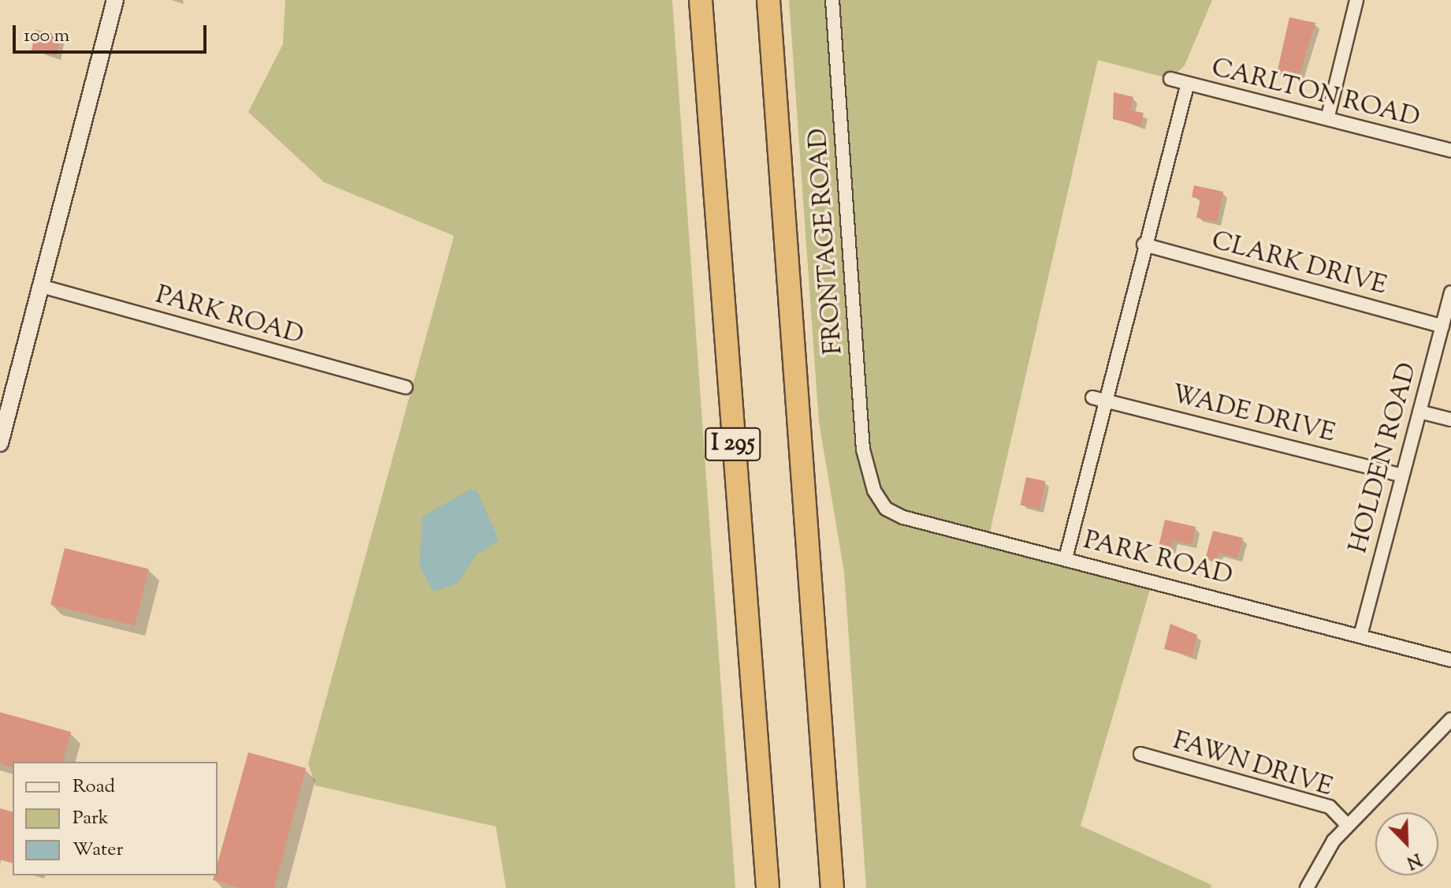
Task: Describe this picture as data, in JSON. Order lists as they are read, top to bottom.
{
  "streets": {
    "highway": ["I 295"],
    "street": [
      "CARLTON ROAD",
      "FRONTAGE ROAD",
      "CLARK DRIVE",
      "PARK ROAD",
      "WADE DRIVE",
      "HOLDEN ROAD",
      "FAWN DRIVE"
    ]
  },
  "crossings": [
    ["FRONTAGE ROAD", "PARK ROAD"],
    ["CLARK DRIVE", "HOLDEN ROAD"],
    ["PARK ROAD", "HOLDEN ROAD"],
    ["WADE DRIVE", "HOLDEN ROAD"]
  ],
  "legend": ["Road", "Park", "Water"],
  "scale_bar": "100 m",
  "north": "bottom right"
}
